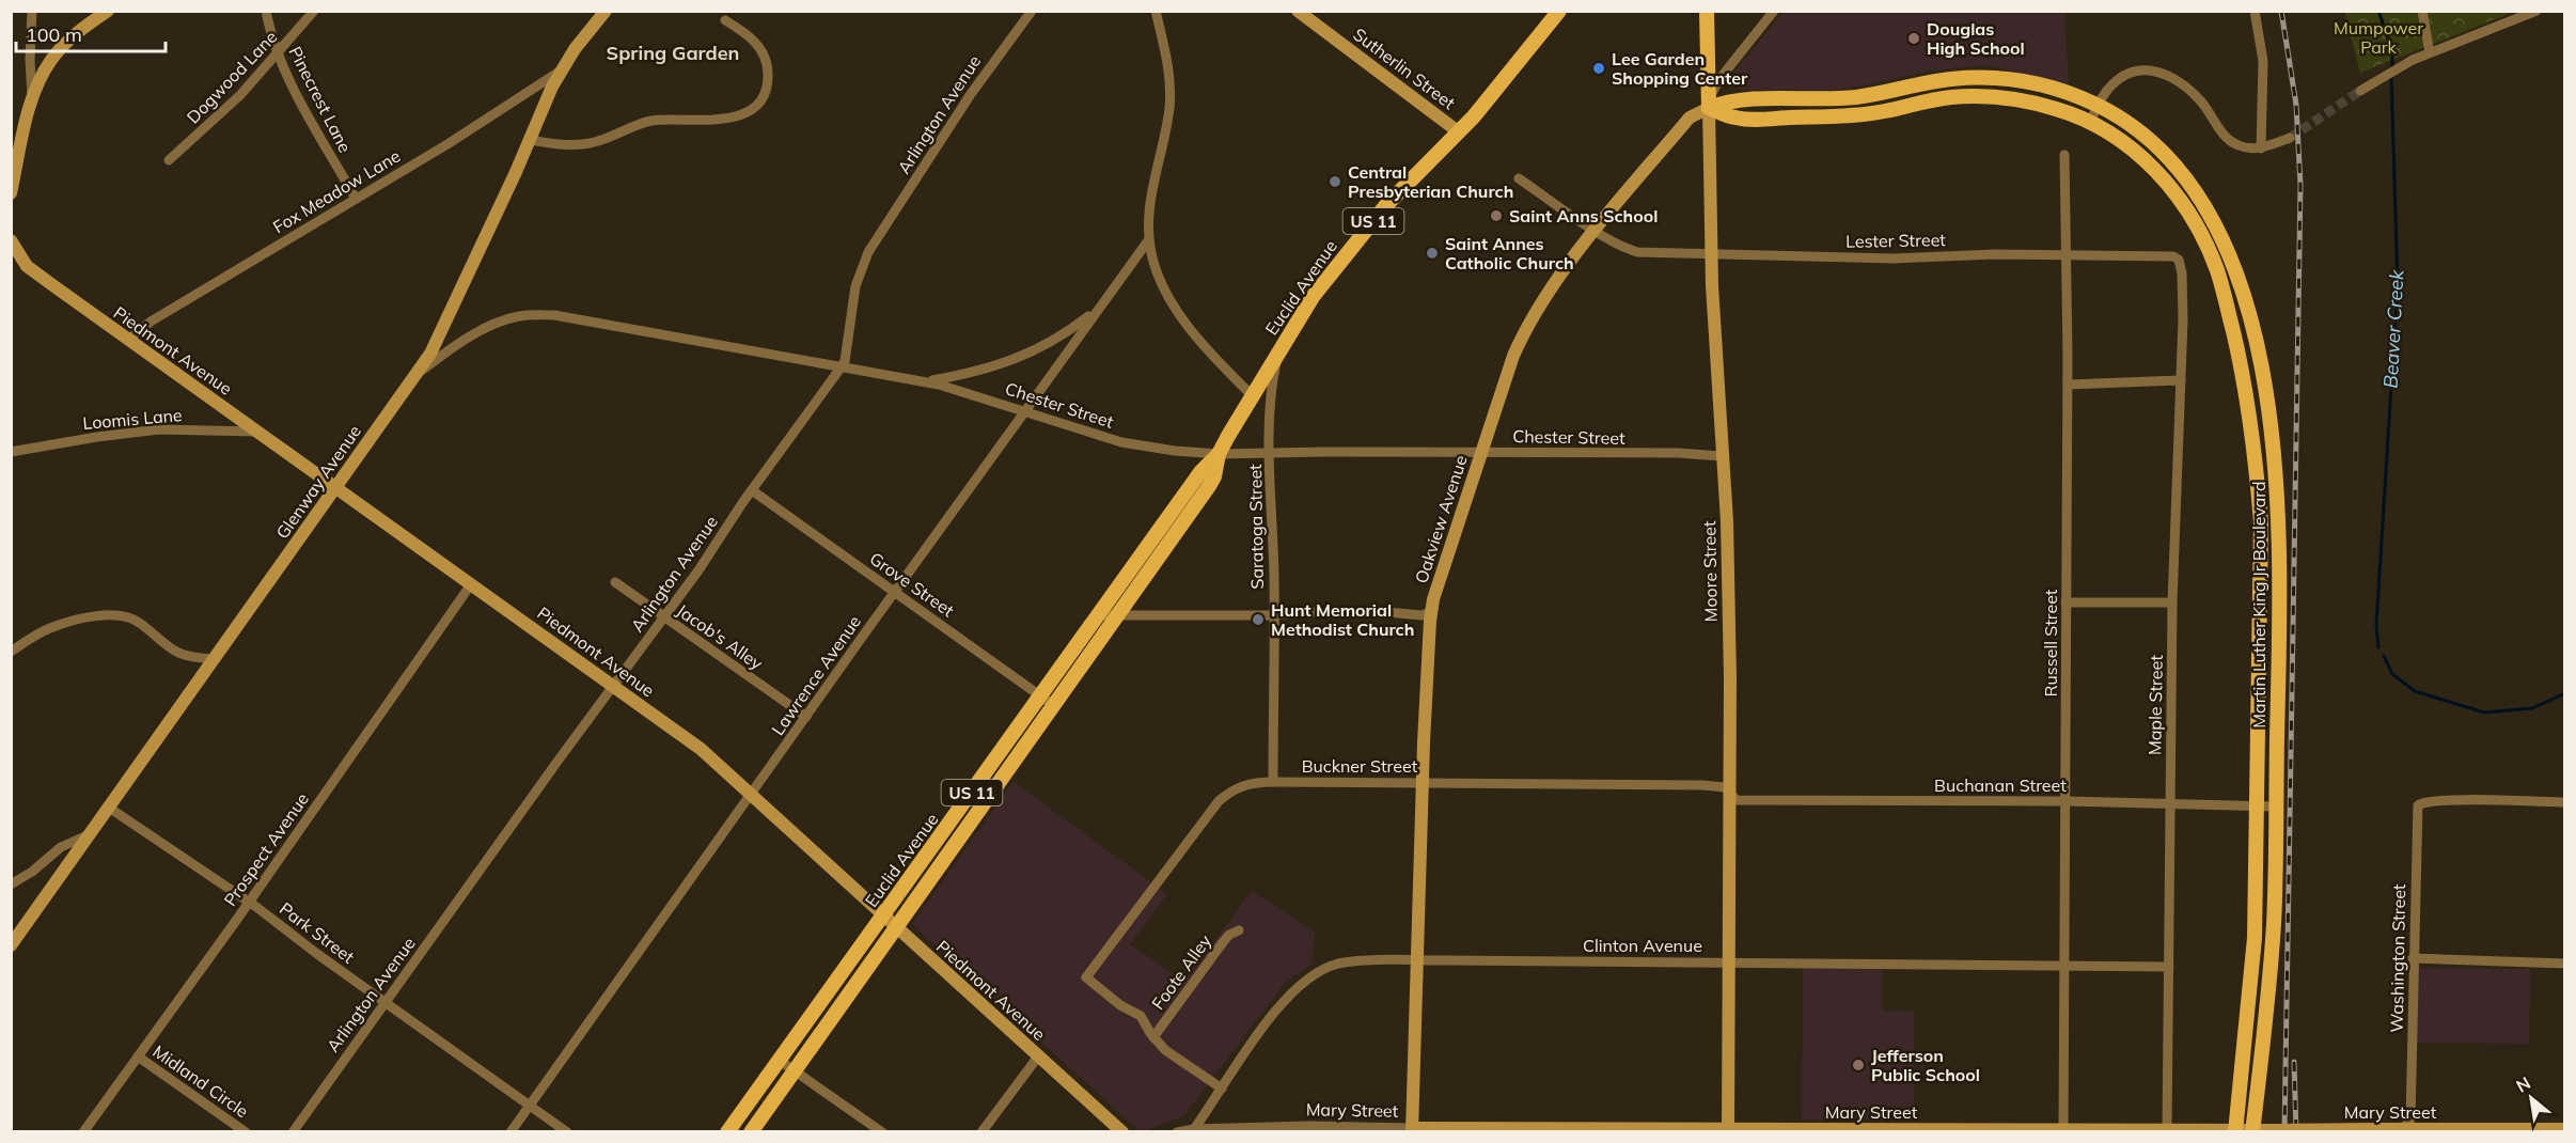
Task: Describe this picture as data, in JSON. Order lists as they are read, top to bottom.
{
  "streets": {
    "main road": [
      "US 11",
      "Euclid Avenue",
      "Moore Street",
      "Martin Luther King Jr Boulevard"
    ],
    "street": [
      "Sutherlin Street",
      "Dogwood Lane",
      "Pinecrest Lane",
      "Arlington Avenue",
      "Fox Meadow Lane",
      "Lester Street",
      "Piedmont Avenue",
      "Chester Street",
      "Loomis Lane",
      "Glenway Avenue",
      "Oakview Avenue",
      "Saratoga Street",
      "Grove Street",
      "Jacob's Alley",
      "Russell Street",
      "Lawrence Avenue",
      "Maple Street",
      "Buckner Street",
      "Buchanan Street",
      "Prospect Avenue",
      "Park Street",
      "Clinton Avenue",
      "Washington Street",
      "Foote Alley",
      "Midland Circle",
      "Mary Street"
    ]
  },
  "crossings": [
    ["Sutherlin Street", "Euclid Avenue"],
    ["Dogwood Lane", "Pinecrest Lane"],
    ["Pinecrest Lane", "Fox Meadow Lane"],
    ["Arlington Avenue", "Piedmont Avenue"],
    ["Arlington Avenue", "Chester Street"],
    ["Arlington Avenue", "Grove Street"],
    ["Arlington Avenue", "Jacob's Alley"],
    ["Arlington Avenue", "Park Street"],
    ["Fox Meadow Lane", "Piedmont Avenue"],
    ["Fox Meadow Lane", "Glenway Avenue"],
    ["Lester Street", "Oakview Avenue"],
    ["Lester Street", "Moore Street"],
    ["Lester Street", "Russell Street"],
    ["Lester Street", "Maple Street"],
    ["Euclid Avenue", "Piedmont Avenue"],
    ["Euclid Avenue", "Chester Street"],
    ["Euclid Avenue", "Saratoga Street"],
    ["Euclid Avenue", "Grove Street"],
    ["Piedmont Avenue", "Loomis Lane"],
    ["Piedmont Avenue", "Glenway Avenue"],
    ["Piedmont Avenue", "Lawrence Avenue"],
    ["Piedmont Avenue", "Prospect Avenue"],
    ["Chester Street", "Glenway Avenue"],
    ["Chester Street", "Oakview Avenue"],
    ["Chester Street", "Saratoga Street"],
    ["Chester Street", "Moore Street"],
    ["Chester Street", "Lawrence Avenue"],
    ["Glenway Avenue", "Park Street"],
    ["Oakview Avenue", "Moore Street"],
    ["Oakview Avenue", "Martin Luther King Jr Boulevard"],
    ["Oakview Avenue", "Buckner Street"],
    ["Oakview Avenue", "Clinton Avenue"],
    ["Oakview Avenue", "Mary Street"],
    ["Saratoga Street", "Buckner Street"],
    ["Moore Street", "Martin Luther King Jr Boulevard"],
    ["Moore Street", "Buckner Street"],
    ["Moore Street", "Buchanan Street"],
    ["Moore Street", "Clinton Avenue"],
    ["Moore Street", "Mary Street"],
    ["Grove Street", "Lawrence Avenue"],
    ["Martin Luther King Jr Boulevard", "Buchanan Street"],
    ["Martin Luther King Jr Boulevard", "Mary Street"],
    ["Jacob's Alley", "Lawrence Avenue"],
    ["Russell Street", "Buchanan Street"],
    ["Russell Street", "Clinton Avenue"],
    ["Russell Street", "Mary Street"],
    ["Lawrence Avenue", "Park Street"],
    ["Maple Street", "Buchanan Street"],
    ["Maple Street", "Clinton Avenue"],
    ["Maple Street", "Mary Street"],
    ["Buckner Street", "Buchanan Street"],
    ["Buckner Street", "Foote Alley"],
    ["Prospect Avenue", "Park Street"],
    ["Prospect Avenue", "Midland Circle"],
    ["Clinton Avenue", "Mary Street"],
    ["Washington Street", "Mary Street"]
  ],
  "districts": ["Spring Garden"],
  "water": ["Beaver Creek"],
  "parks": ["Mumpower Park"],
  "places": [
    "Douglas High School",
    "Lee Garden Shopping Center",
    "Central Presbyterian Church",
    "Saint Anns School",
    "Saint Annes Catholic Church",
    "Hunt Memorial Methodist Church",
    "Jefferson Public School"
  ],
  "scale_bar": "100 m",
  "north": "top left"
}
